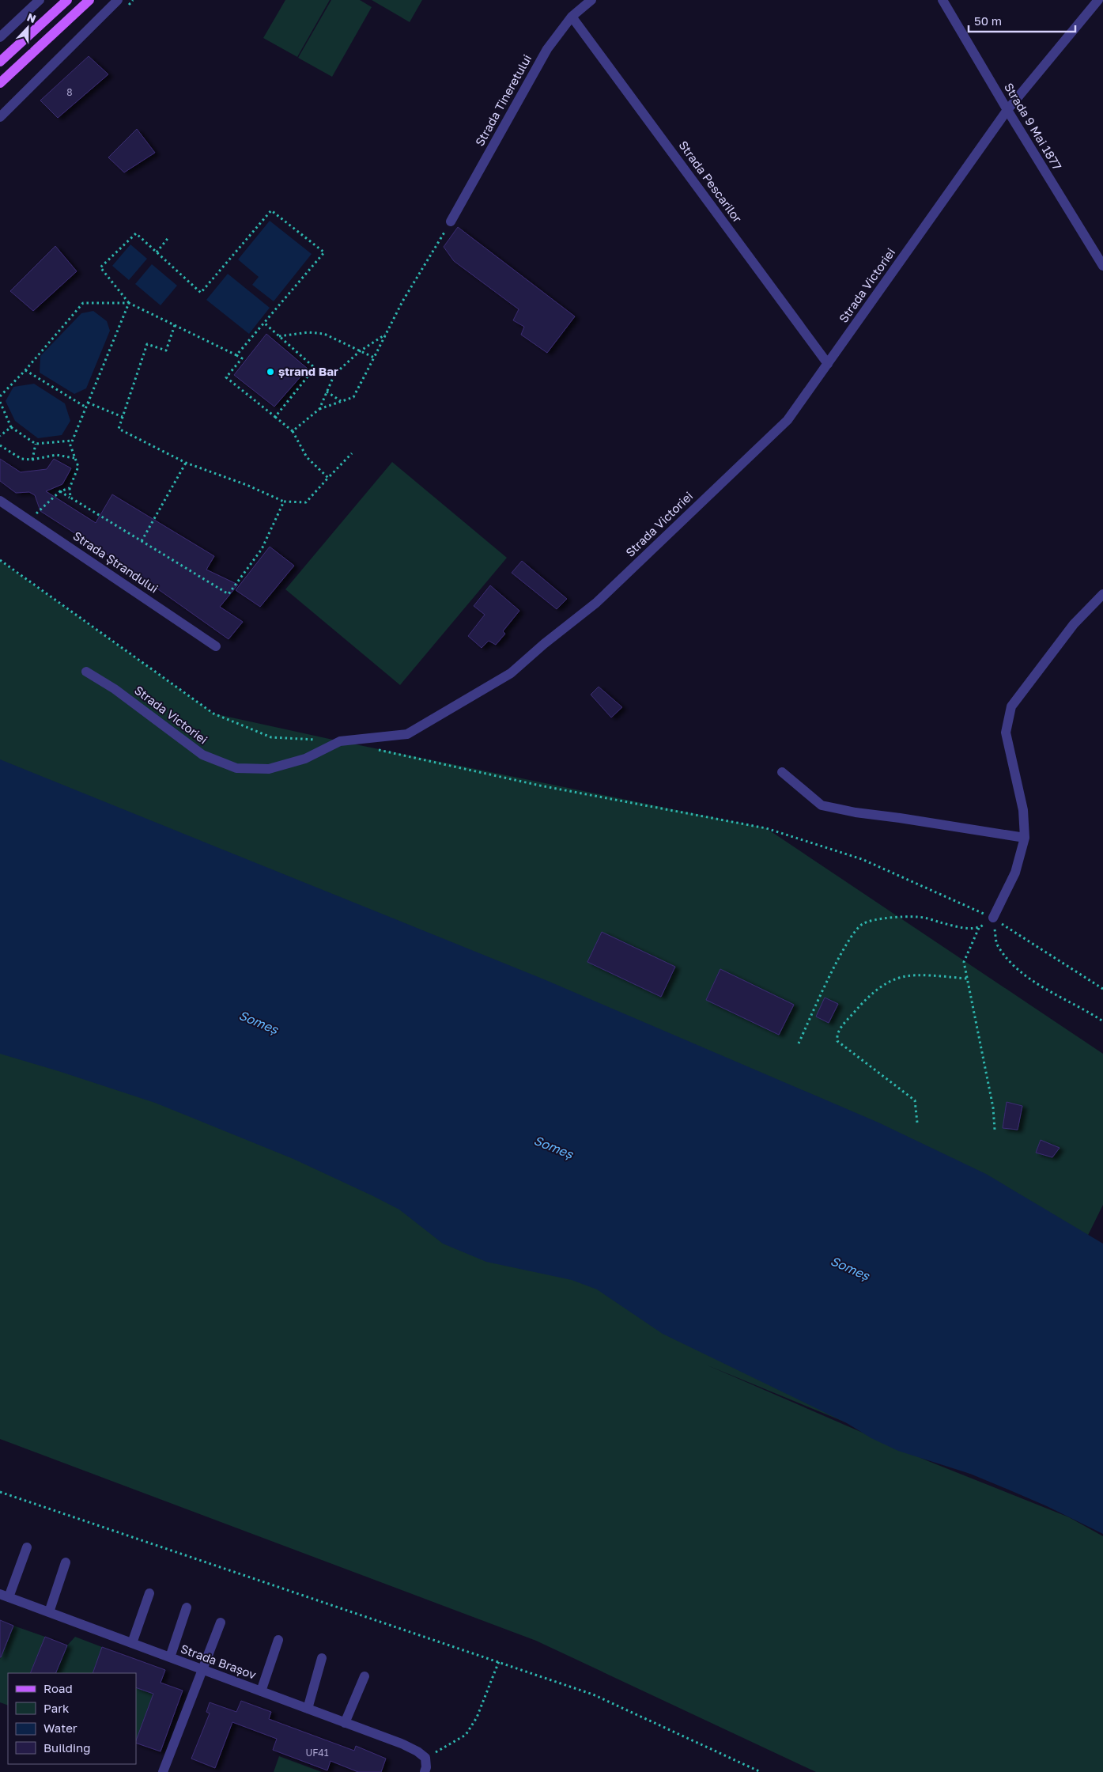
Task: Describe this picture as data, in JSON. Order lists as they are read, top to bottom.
{
  "streets": {
    "street": [
      "Strada Tineretului",
      "Strada 9 Mai 1877",
      "Strada Pescarilor",
      "Strada Victoriei",
      "Strada Ștrandului",
      "Strada Brașov"
    ]
  },
  "crossings": [
    ["Strada Tineretului", "Strada Pescarilor"],
    ["Strada 9 Mai 1877", "Strada Victoriei"],
    ["Strada Pescarilor", "Strada Victoriei"]
  ],
  "water": ["Someș"],
  "places": ["ștrand Bar"],
  "house_numbers": ["8", "UF41"],
  "legend": [
    "Road",
    "Park",
    "Water",
    "Building"
  ],
  "scale_bar": "50 m",
  "north": "top"
}
